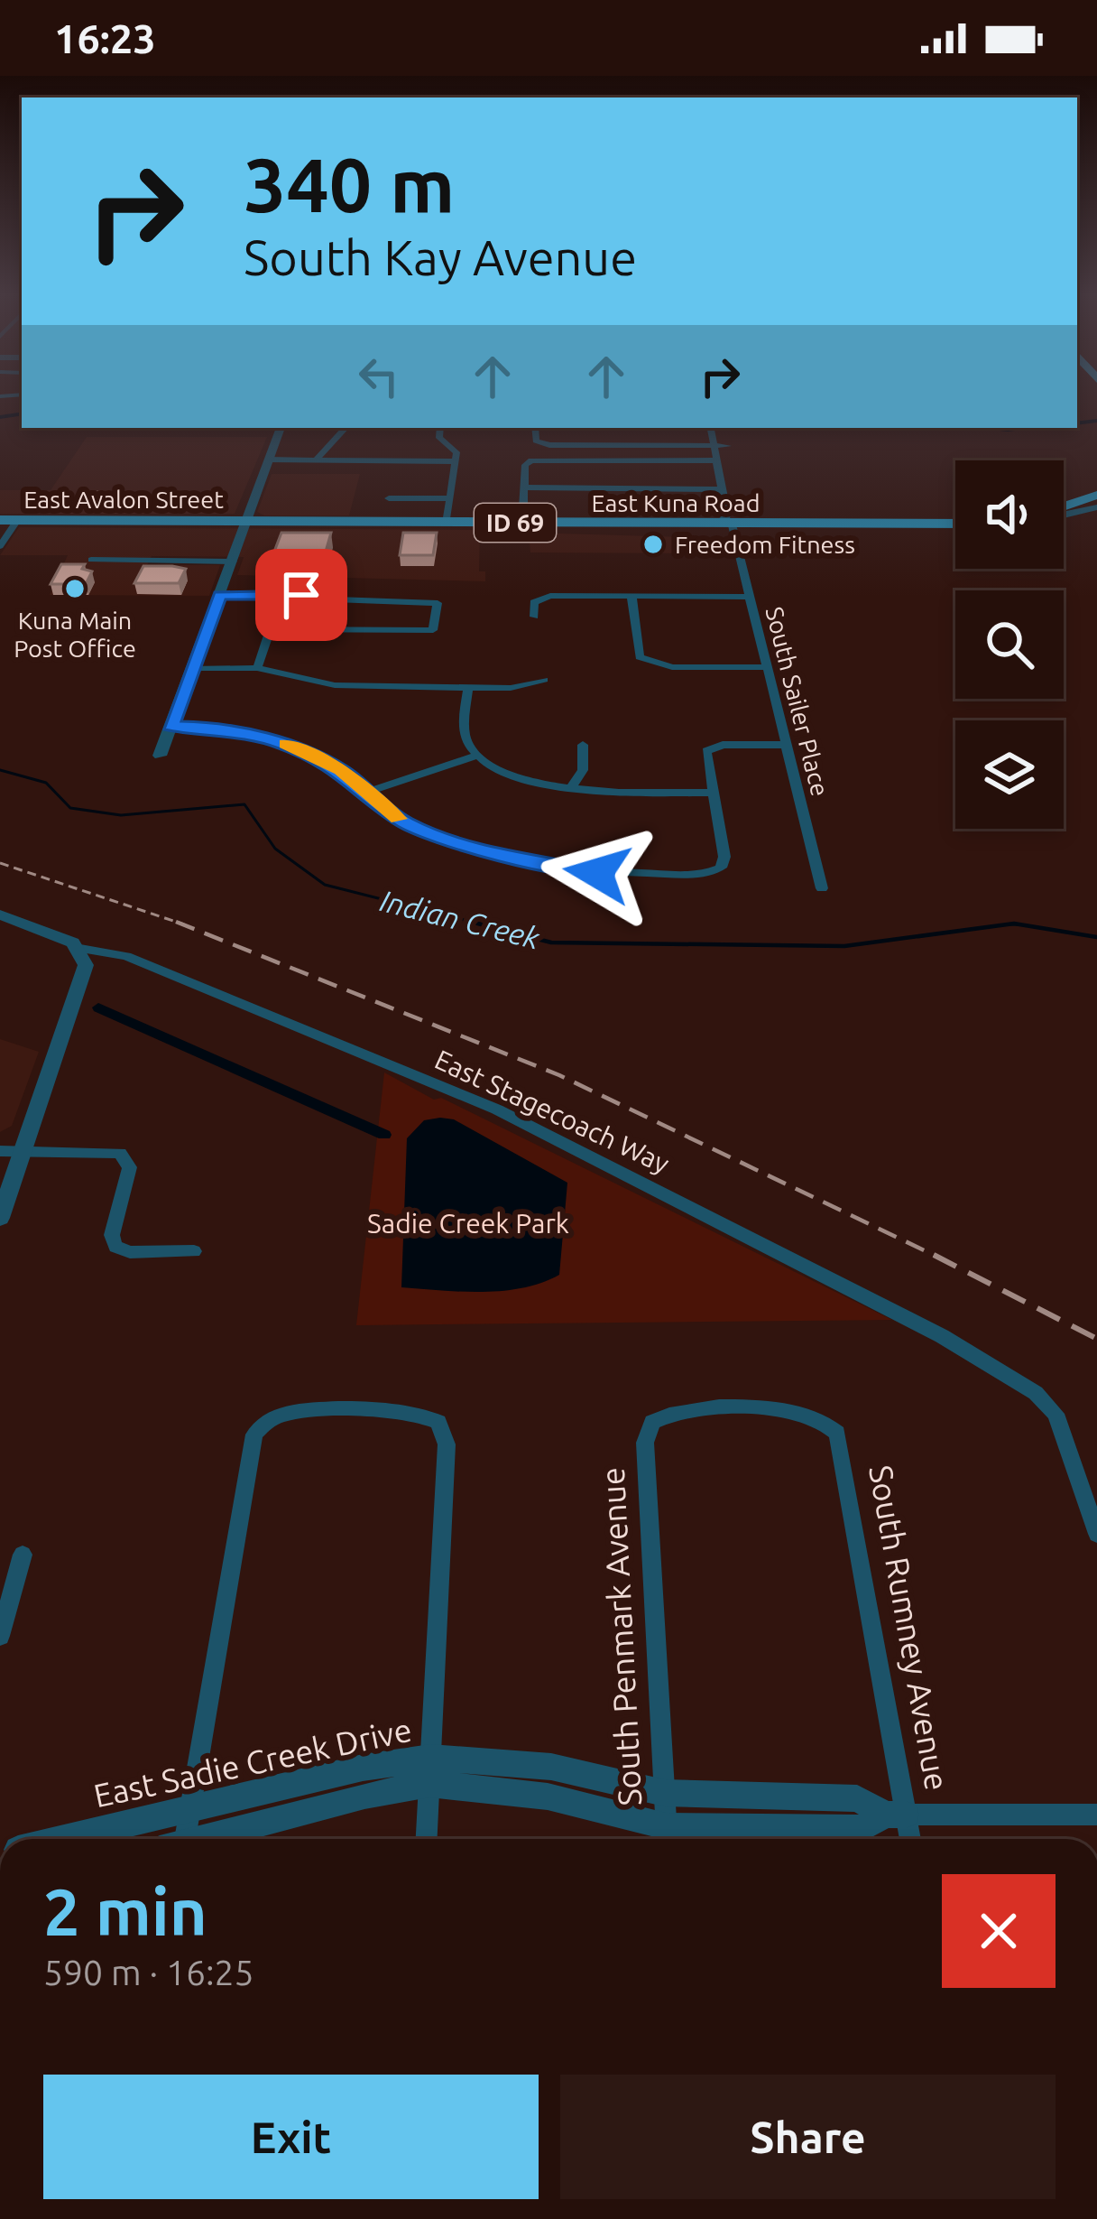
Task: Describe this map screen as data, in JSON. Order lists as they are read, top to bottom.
{
  "streets": {
    "main road": ["East Avalon Street", "East Kuna Road", "ID 69"],
    "street": [
      "South Sailer Place",
      "East Stagecoach Way",
      "South Rumney Avenue",
      "South Penmark Avenue",
      "East Sadie Creek Drive"
    ]
  },
  "crossings": [
    ["East Avalon Street", "East Kuna Road"],
    ["East Kuna Road", "South Sailer Place"],
    ["South Rumney Avenue", "South Penmark Avenue"],
    ["South Rumney Avenue", "East Sadie Creek Drive"],
    ["South Penmark Avenue", "East Sadie Creek Drive"]
  ],
  "water": ["Indian Creek"],
  "parks": ["Sadie Creek Park"],
  "places": ["Freedom Fitness", "Kuna Main Post Office"],
  "page": {
    "status": "16:23",
    "turn": ["340 m", "South Kay Avenue"],
    "heading": ["2 min", "590 m · 16:25"],
    "buttons": ["Exit", "Share"]
  }
}
